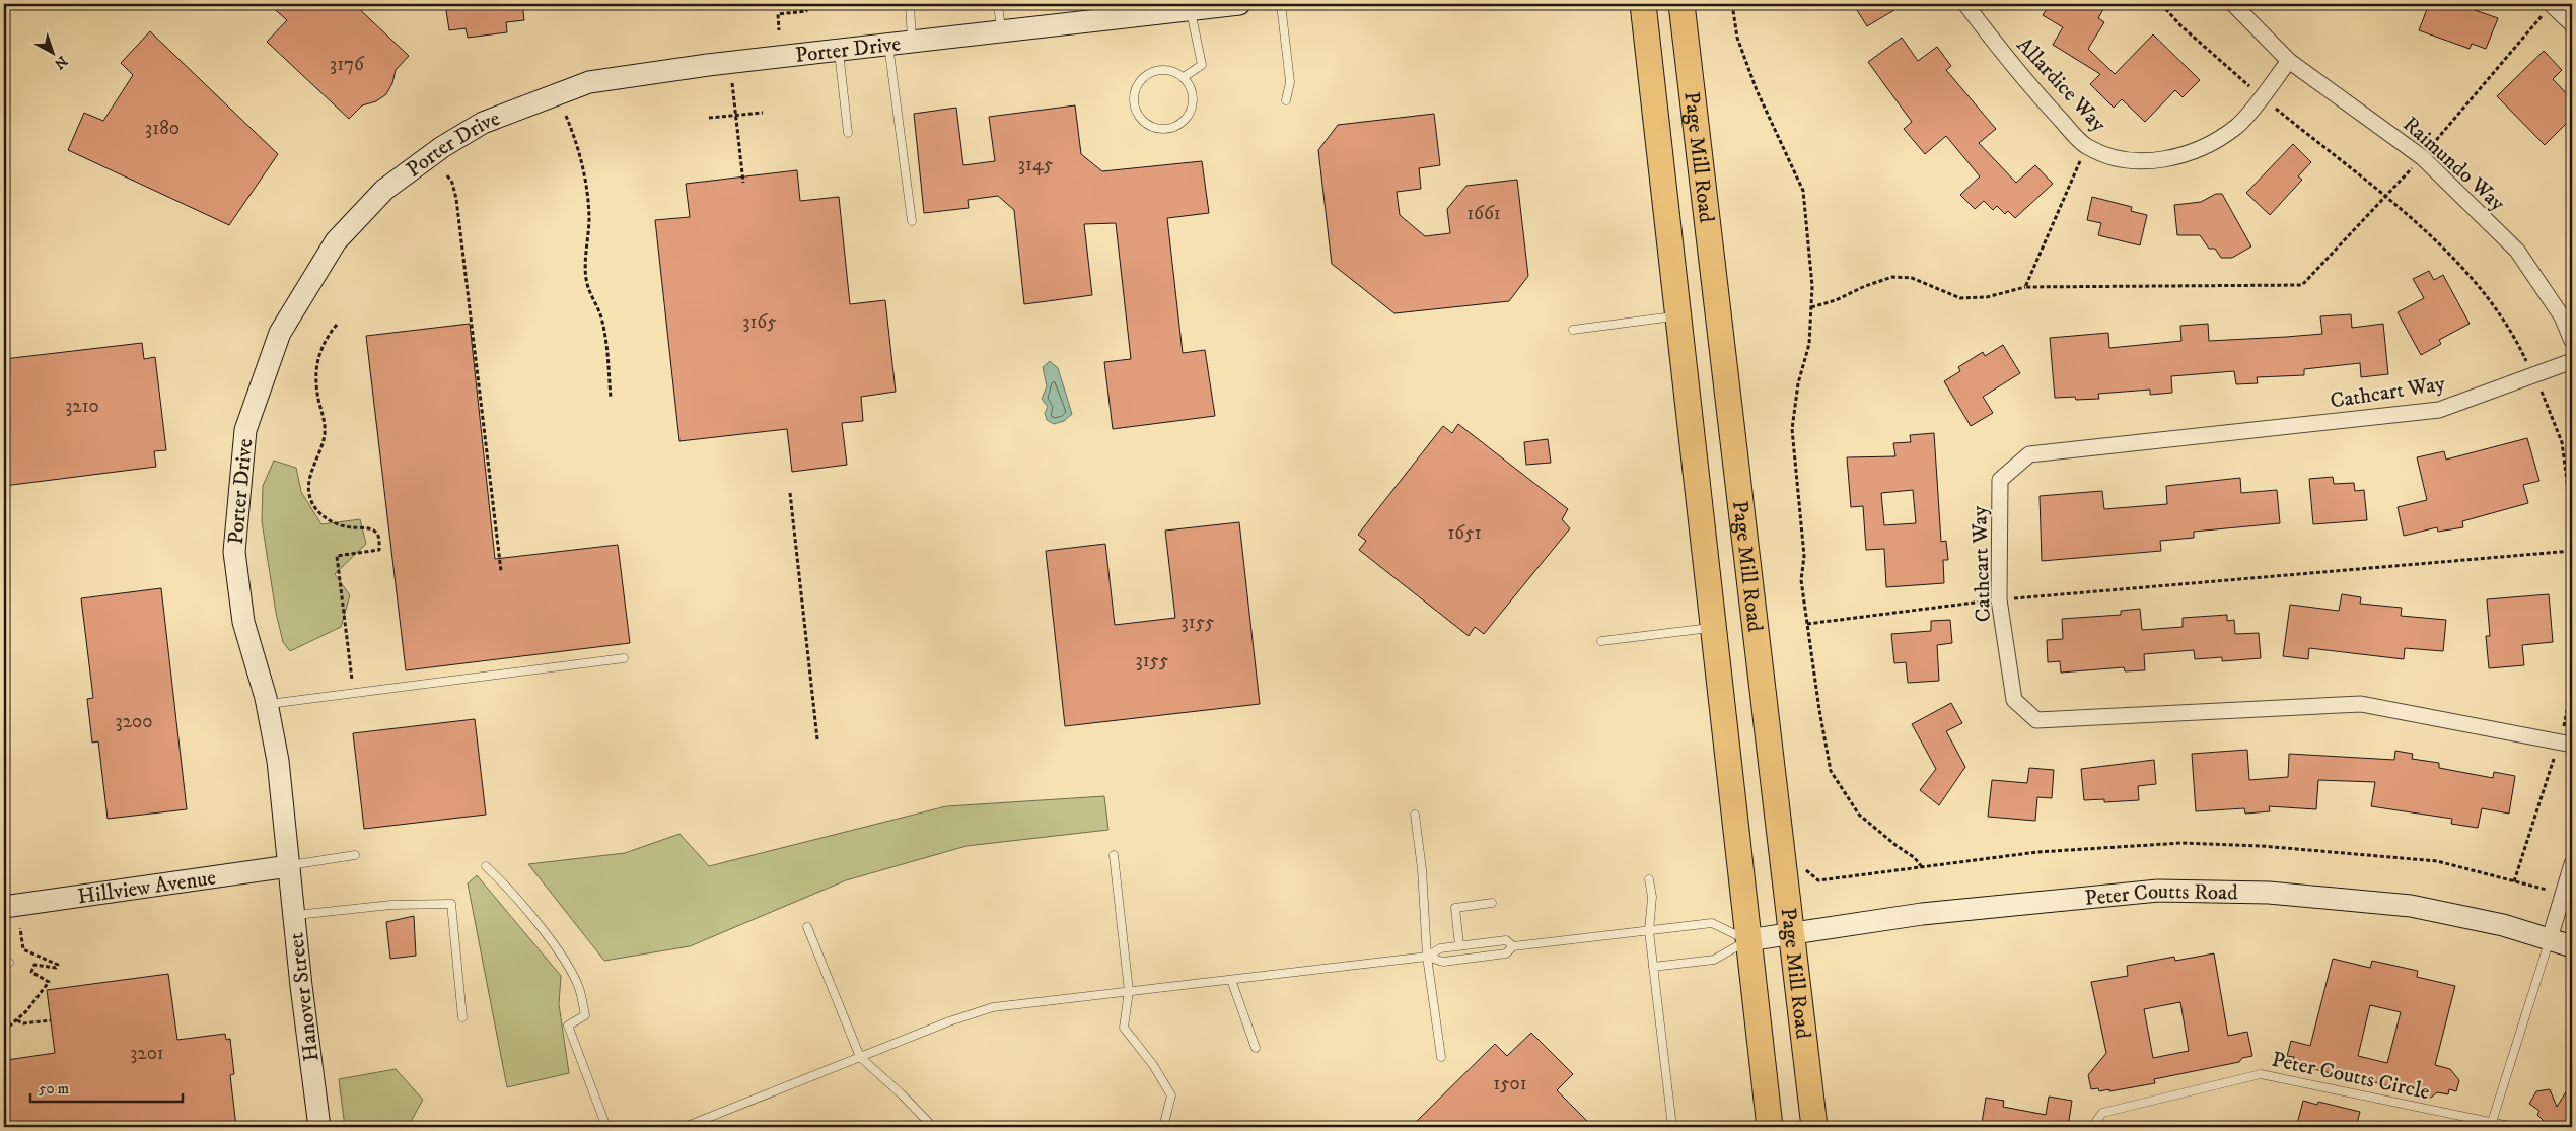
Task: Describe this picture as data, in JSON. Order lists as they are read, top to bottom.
{
  "streets": {
    "main road": ["Page Mill Road"],
    "street": [
      "Porter Drive",
      "Allardice Way",
      "Raimundo Way",
      "Cathcart Way",
      "Hillview Avenue",
      "Peter Coutts Road",
      "Hanover Street"
    ],
    "lane": ["Peter Coutts Circle"]
  },
  "crossings": [
    ["Porter Drive", "Hillview Avenue"],
    ["Porter Drive", "Hanover Street"],
    ["Allardice Way", "Raimundo Way"],
    ["Page Mill Road", "Peter Coutts Road"],
    ["Hillview Avenue", "Hanover Street"]
  ],
  "house_numbers": [
    "3176",
    "3180",
    "3145",
    "1661",
    "3165",
    "3210",
    "1651",
    "3155",
    "3155",
    "3200",
    "3201",
    "1501"
  ],
  "scale_bar": "50 m",
  "north": "bottom right"
}
